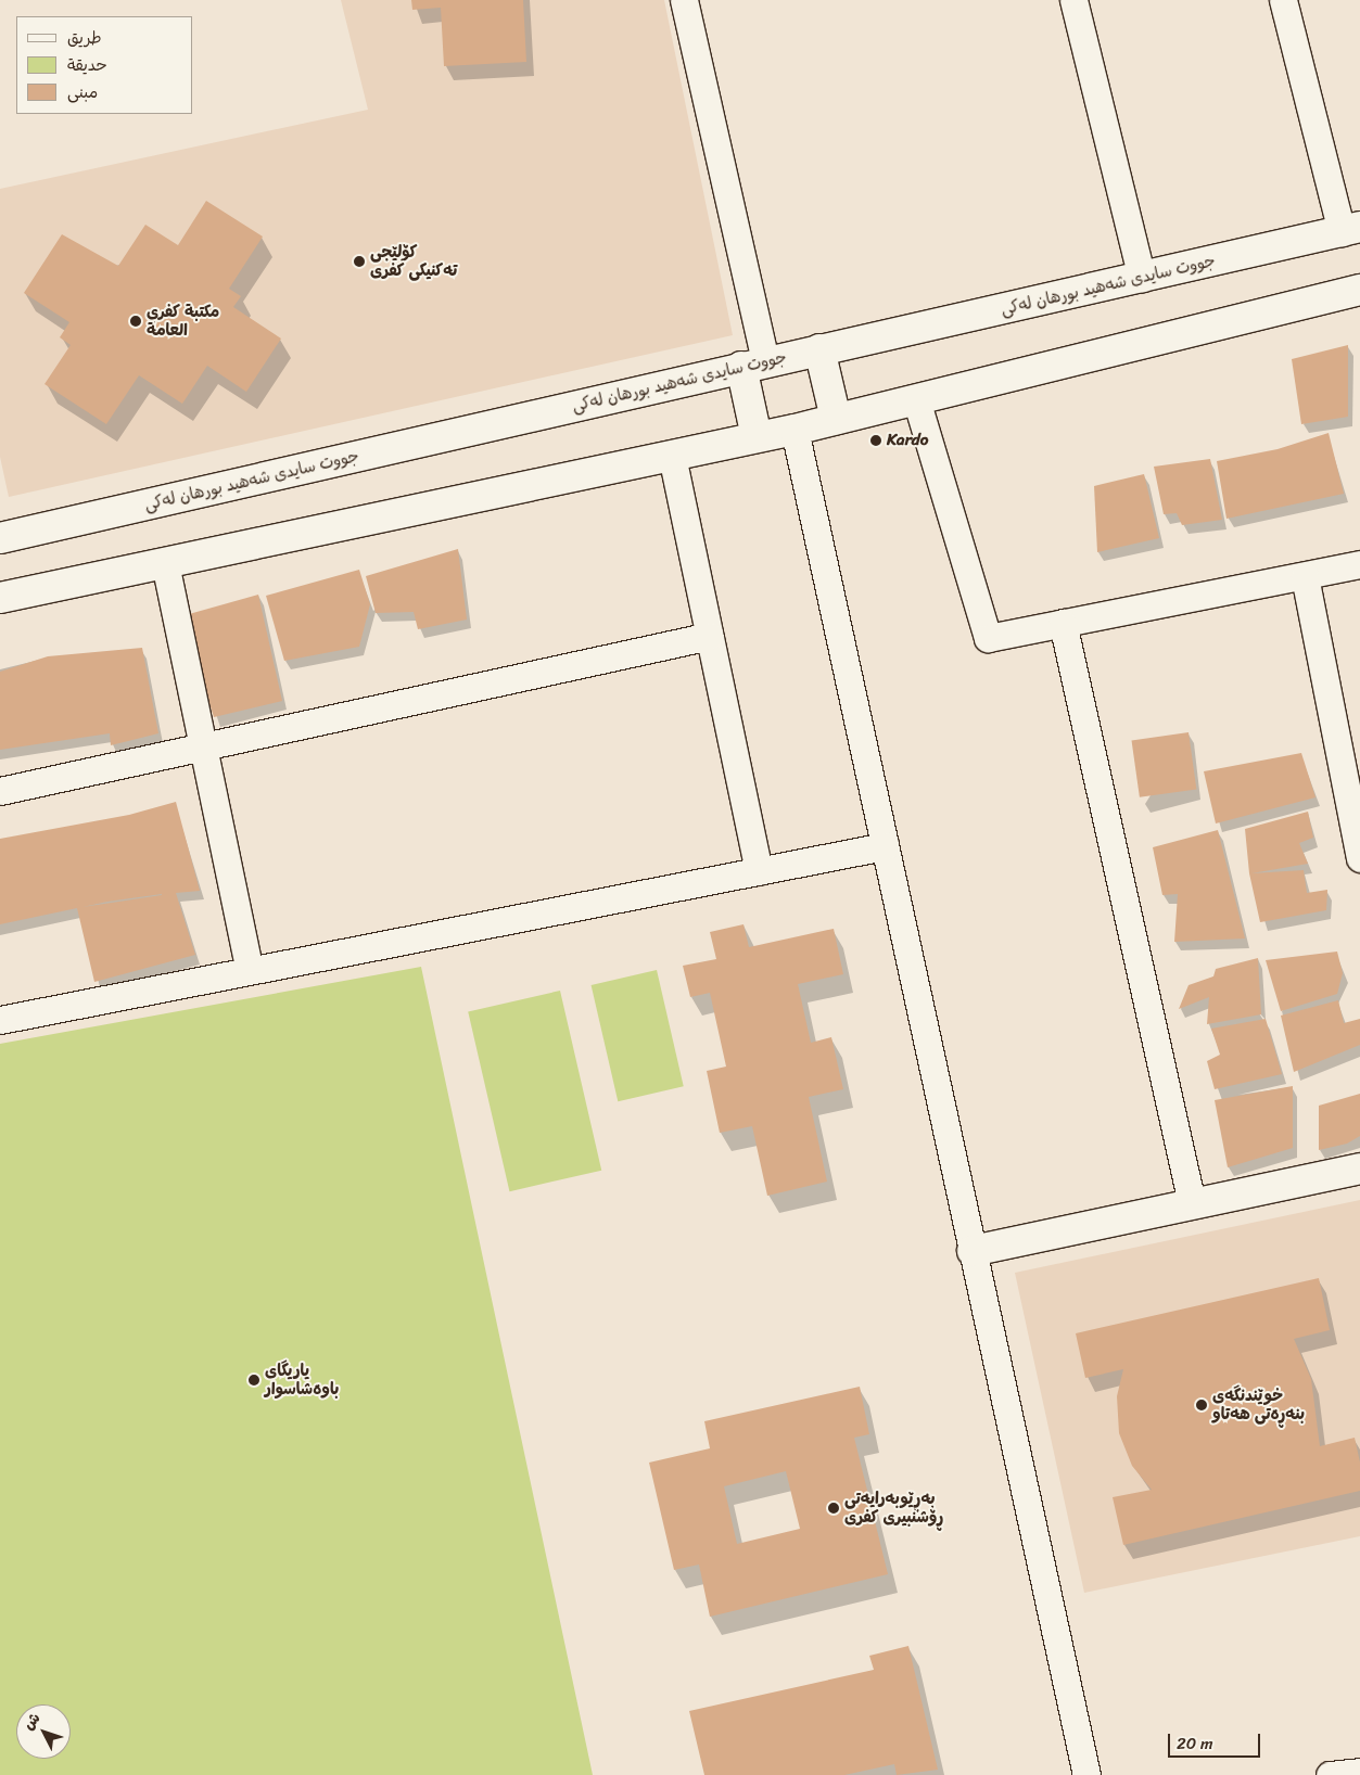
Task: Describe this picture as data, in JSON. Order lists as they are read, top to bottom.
{
  "streets": {
    "street": ["جووت سایدی شەهید بورهان لەکی"]
  },
  "places": [
    "کۆلێجی تەکنیکی کفری",
    "مكتبة كفري العامة",
    "Kardo",
    "یاریگای باوەشاسوار",
    "خوێندنگەی بنەڕەتی هەتاو",
    "بەڕێوبەرایەتی ڕۆشنبیری کفری"
  ],
  "legend": ["طريق", "حديقة", "مبنى"],
  "scale_bar": "20 m",
  "north": "top left"
}
